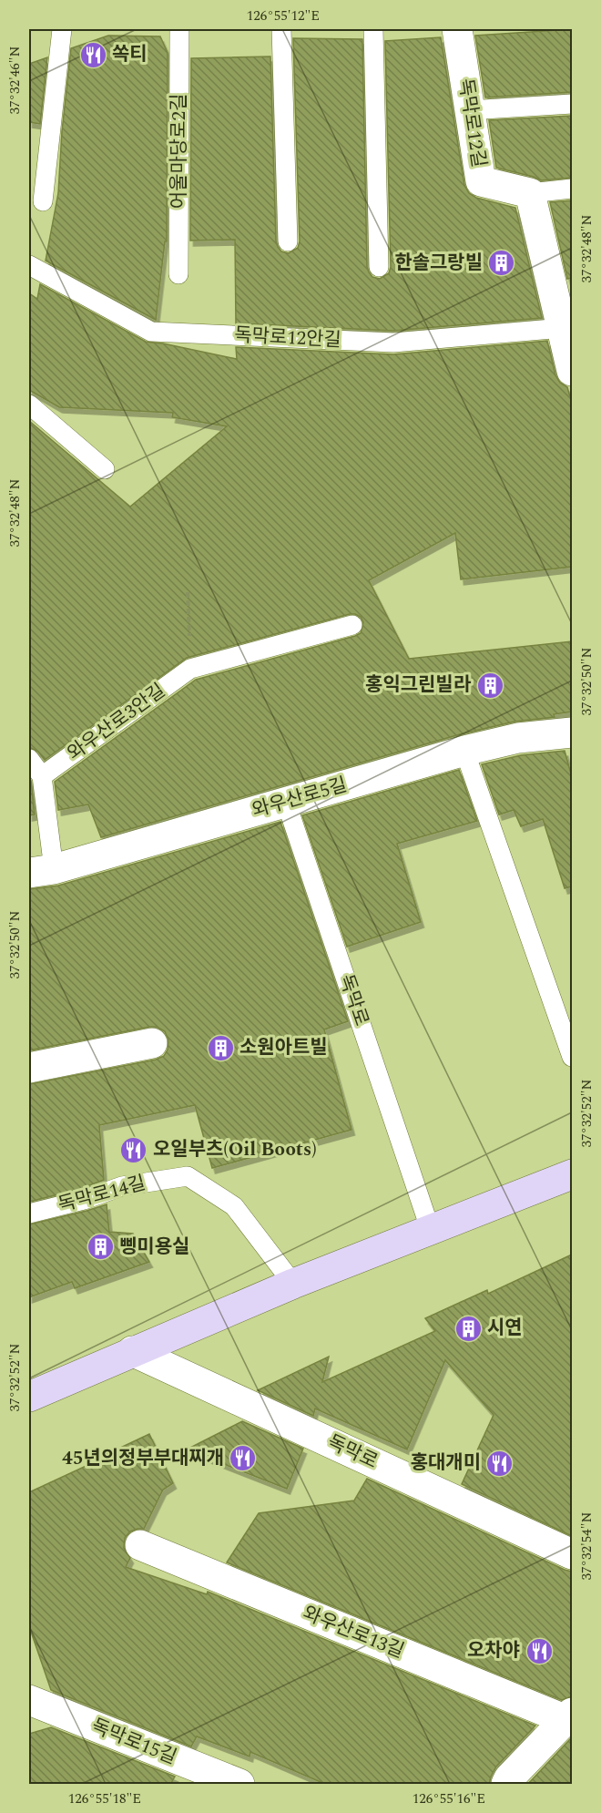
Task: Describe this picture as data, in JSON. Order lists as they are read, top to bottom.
{
  "streets": {
    "street": [
      "독막로12길",
      "와우산로5길",
      "독막로",
      "와우산로13길",
      "독막로15길"
    ],
    "lane": [
      "어울마당로2길",
      "독막로12안길",
      "와우산로3안길",
      "독막로14길"
    ]
  },
  "crossings": [
    ["와우산로5길", "독막로"]
  ],
  "places": {
    "restaurant": [
      "쏙티",
      "오일부츠(Oil Boots)",
      "45년의정부부대찌개",
      "홍대개미",
      "오차야"
    ],
    "building": [
      "한솔그랑빌",
      "홍익그린빌라",
      "소원아트빌",
      "삥미용실",
      "시연"
    ]
  },
  "coordinates": [
    "126°55'12\"E",
    "37°32'46\"N",
    "37°32'48\"N",
    "37°32'50\"N",
    "37°32'52\"N",
    "37°32'54\"N",
    "126°55'18\"E",
    "126°55'16\"E"
  ]
}
